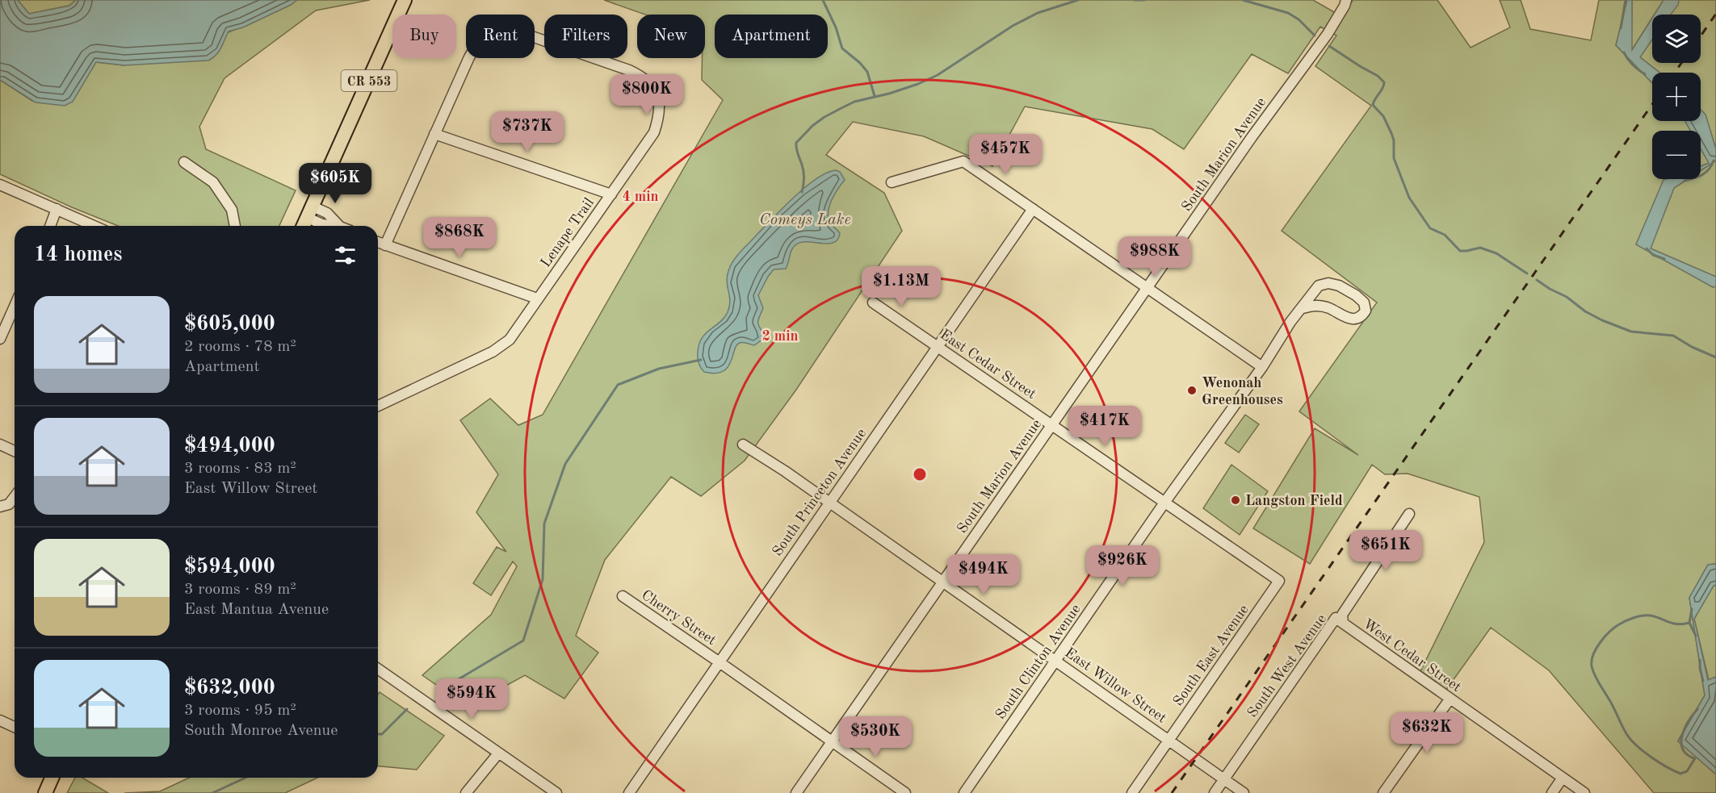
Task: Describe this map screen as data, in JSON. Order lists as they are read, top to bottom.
{
  "streets": {
    "main road": ["CR 553"],
    "street": [
      "South Marion Avenue",
      "Lenape Trail",
      "East Cedar Street",
      "South Princeton Avenue",
      "Cherry Street",
      "South East Avenue",
      "West Cedar Street",
      "South Clinton Avenue",
      "South West Avenue",
      "East Willow Street"
    ]
  },
  "crossings": [
    ["South Marion Avenue", "East Cedar Street"],
    ["South Marion Avenue", "Cherry Street"],
    ["South Marion Avenue", "East Willow Street"],
    ["East Cedar Street", "South Princeton Avenue"],
    ["East Cedar Street", "South East Avenue"],
    ["East Cedar Street", "South Clinton Avenue"],
    ["South Princeton Avenue", "Cherry Street"],
    ["South Princeton Avenue", "East Willow Street"],
    ["South East Avenue", "East Willow Street"],
    ["West Cedar Street", "South West Avenue"],
    ["South Clinton Avenue", "East Willow Street"],
    ["South West Avenue", "East Willow Street"]
  ],
  "water": ["Comeys Lake"],
  "places": ["Wenonah Greenhouses", "Langston Field"],
  "page": {
    "map_buttons": ["+", "−"],
    "chip": [
      "Buy",
      "Rent",
      "Filters",
      "New",
      "Apartment"
    ],
    "price": [
      "$800K",
      "$737K",
      "$457K",
      "$605K",
      "$868K",
      "$988K",
      "$1.13M",
      "$417K",
      "$651K",
      "$926K",
      "$494K",
      "$594K",
      "$632K",
      "$530K"
    ],
    "heading": "14 homes",
    "list": [
      {
        "name": "$605,000",
        "note": "2 rooms · 78 m² · Apartment"
      },
      {
        "name": "$494,000",
        "note": "3 rooms · 83 m² · East Willow Street"
      },
      {
        "name": "$594,000",
        "note": "3 rooms · 89 m² · East Mantua Avenue"
      },
      {
        "name": "$632,000",
        "note": "3 rooms · 95 m² · South Monroe Avenue"
      }
    ]
  },
  "rings": ["4 min", "2 min"]
}
